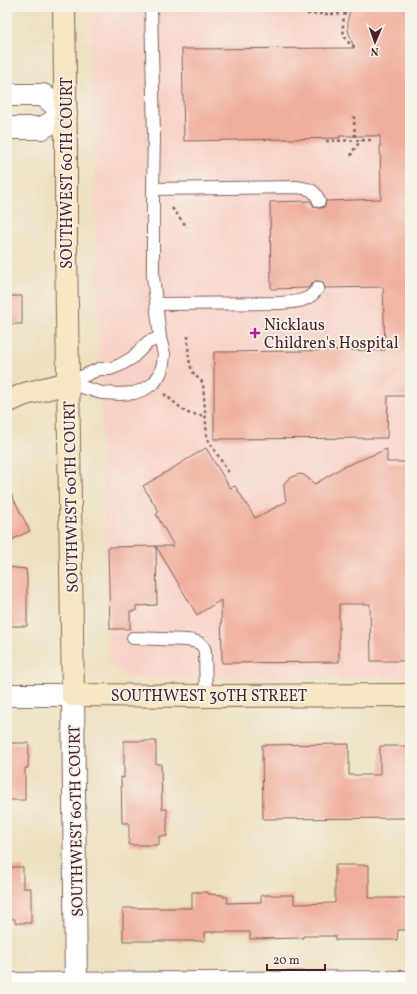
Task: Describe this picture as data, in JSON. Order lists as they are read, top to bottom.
{
  "streets": {
    "street": ["SOUTHWEST 60TH COURT", "SOUTHWEST 30TH STREET"]
  },
  "crossings": [
    ["SOUTHWEST 60TH COURT", "SOUTHWEST 30TH STREET"]
  ],
  "places": {
    "health": ["Nicklaus Children's Hospital"]
  },
  "scale_bar": "20 m",
  "north": "bottom"
}
